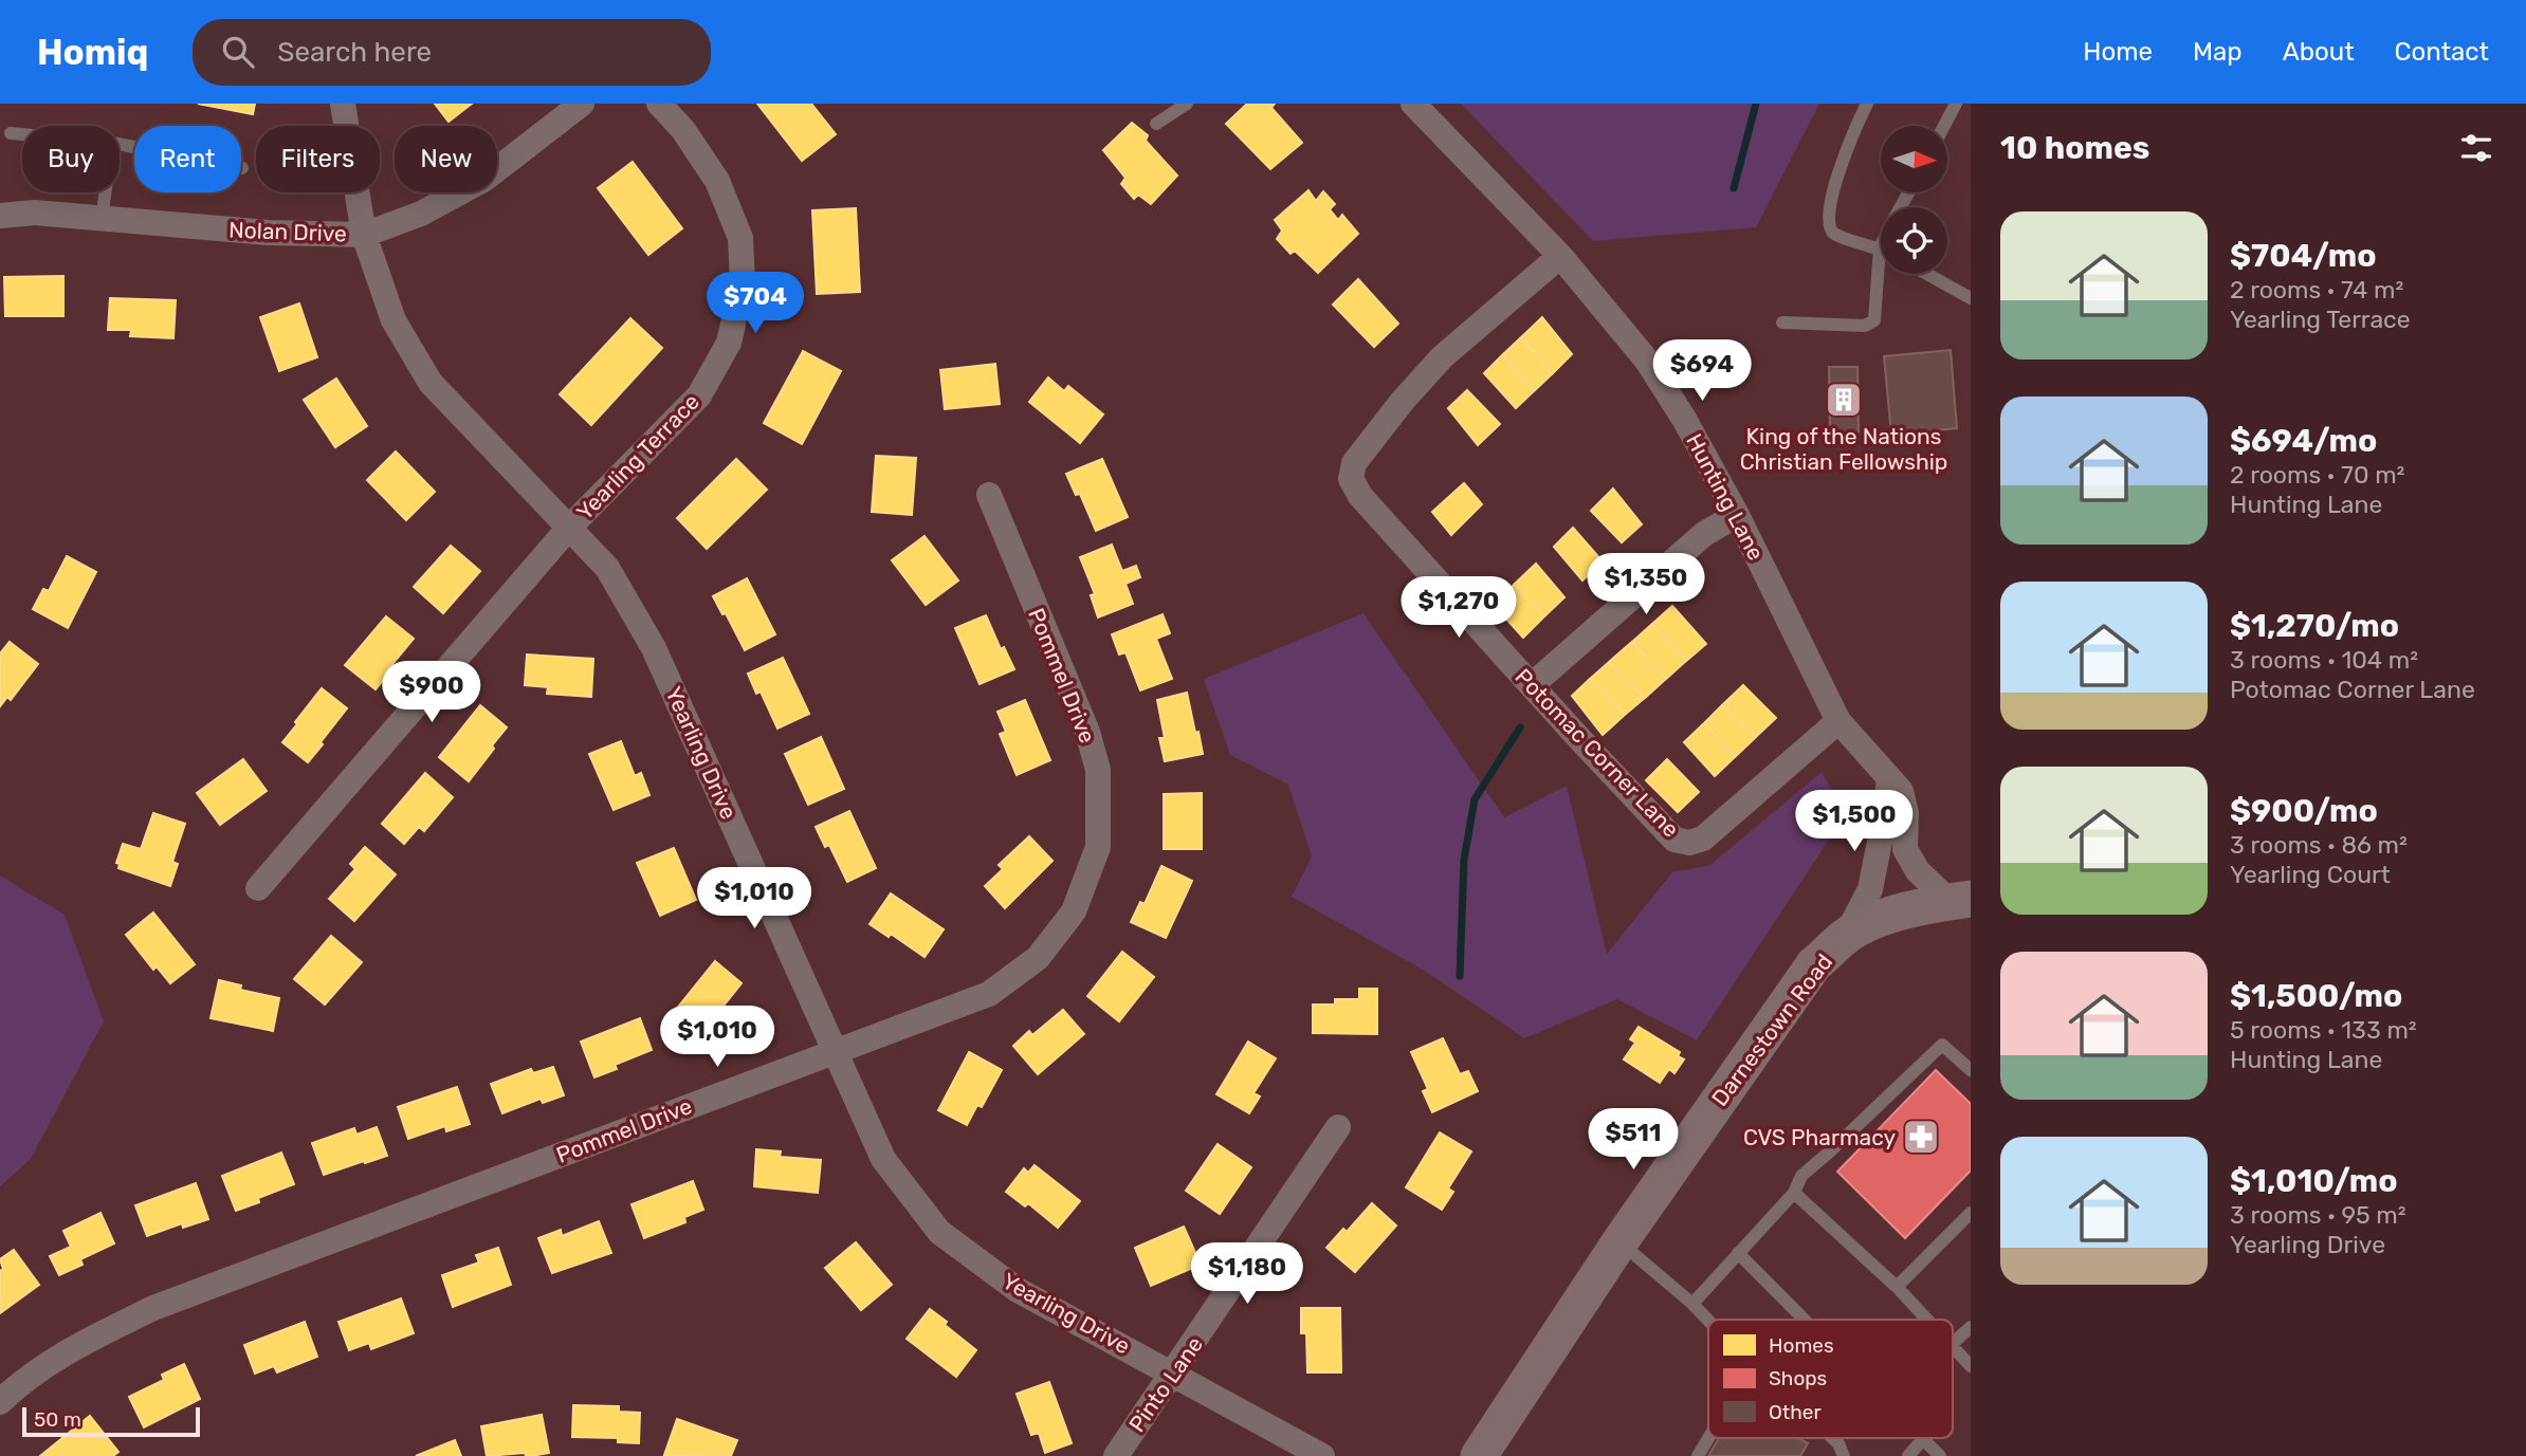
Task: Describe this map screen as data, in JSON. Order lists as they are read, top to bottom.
{
  "streets": {
    "main road": ["Darnestown Road"],
    "street": [
      "Nolan Drive",
      "Yearling Terrace",
      "Hunting Lane",
      "Pommel Drive",
      "Yearling Drive",
      "Potomac Corner Lane",
      "Pinto Lane"
    ]
  },
  "crossings": [
    ["Nolan Drive", "Yearling Drive"],
    ["Yearling Terrace", "Yearling Drive"],
    ["Hunting Lane", "Potomac Corner Lane"],
    ["Hunting Lane", "Darnestown Road"],
    ["Pommel Drive", "Yearling Drive"],
    ["Yearling Drive", "Pinto Lane"]
  ],
  "places": {
    "building": ["King of the Nations Christian Fellowship"],
    "pharmacy": ["CVS Pharmacy"]
  },
  "legend": ["Homes", "Shops", "Other"],
  "scale_bar": "50 m",
  "north": "right",
  "page": {
    "header": "Homiq",
    "search": "Search here",
    "nav": [
      "Home",
      "Map",
      "About",
      "Contact"
    ],
    "heading": "10 homes",
    "chip": [
      "Buy",
      "Rent",
      "Filters",
      "New"
    ],
    "list": [
      {
        "name": "$704/mo",
        "note": "2 rooms · 74 m² · Yearling Terrace"
      },
      {
        "name": "$694/mo",
        "note": "2 rooms · 70 m² · Hunting Lane"
      },
      {
        "name": "$1,270/mo",
        "note": "3 rooms · 104 m² · Potomac Corner Lane"
      },
      {
        "name": "$900/mo",
        "note": "3 rooms · 86 m² · Yearling Court"
      },
      {
        "name": "$1,500/mo",
        "note": "5 rooms · 133 m² · Hunting Lane"
      },
      {
        "name": "$1,010/mo",
        "note": "3 rooms · 95 m² · Yearling Drive"
      }
    ],
    "price": [
      "$704",
      "$694",
      "$1,350",
      "$1,270",
      "$900",
      "$1,500",
      "$1,010",
      "$1,010",
      "$511",
      "$1,180"
    ],
    "scale": "50 m"
  }
}
